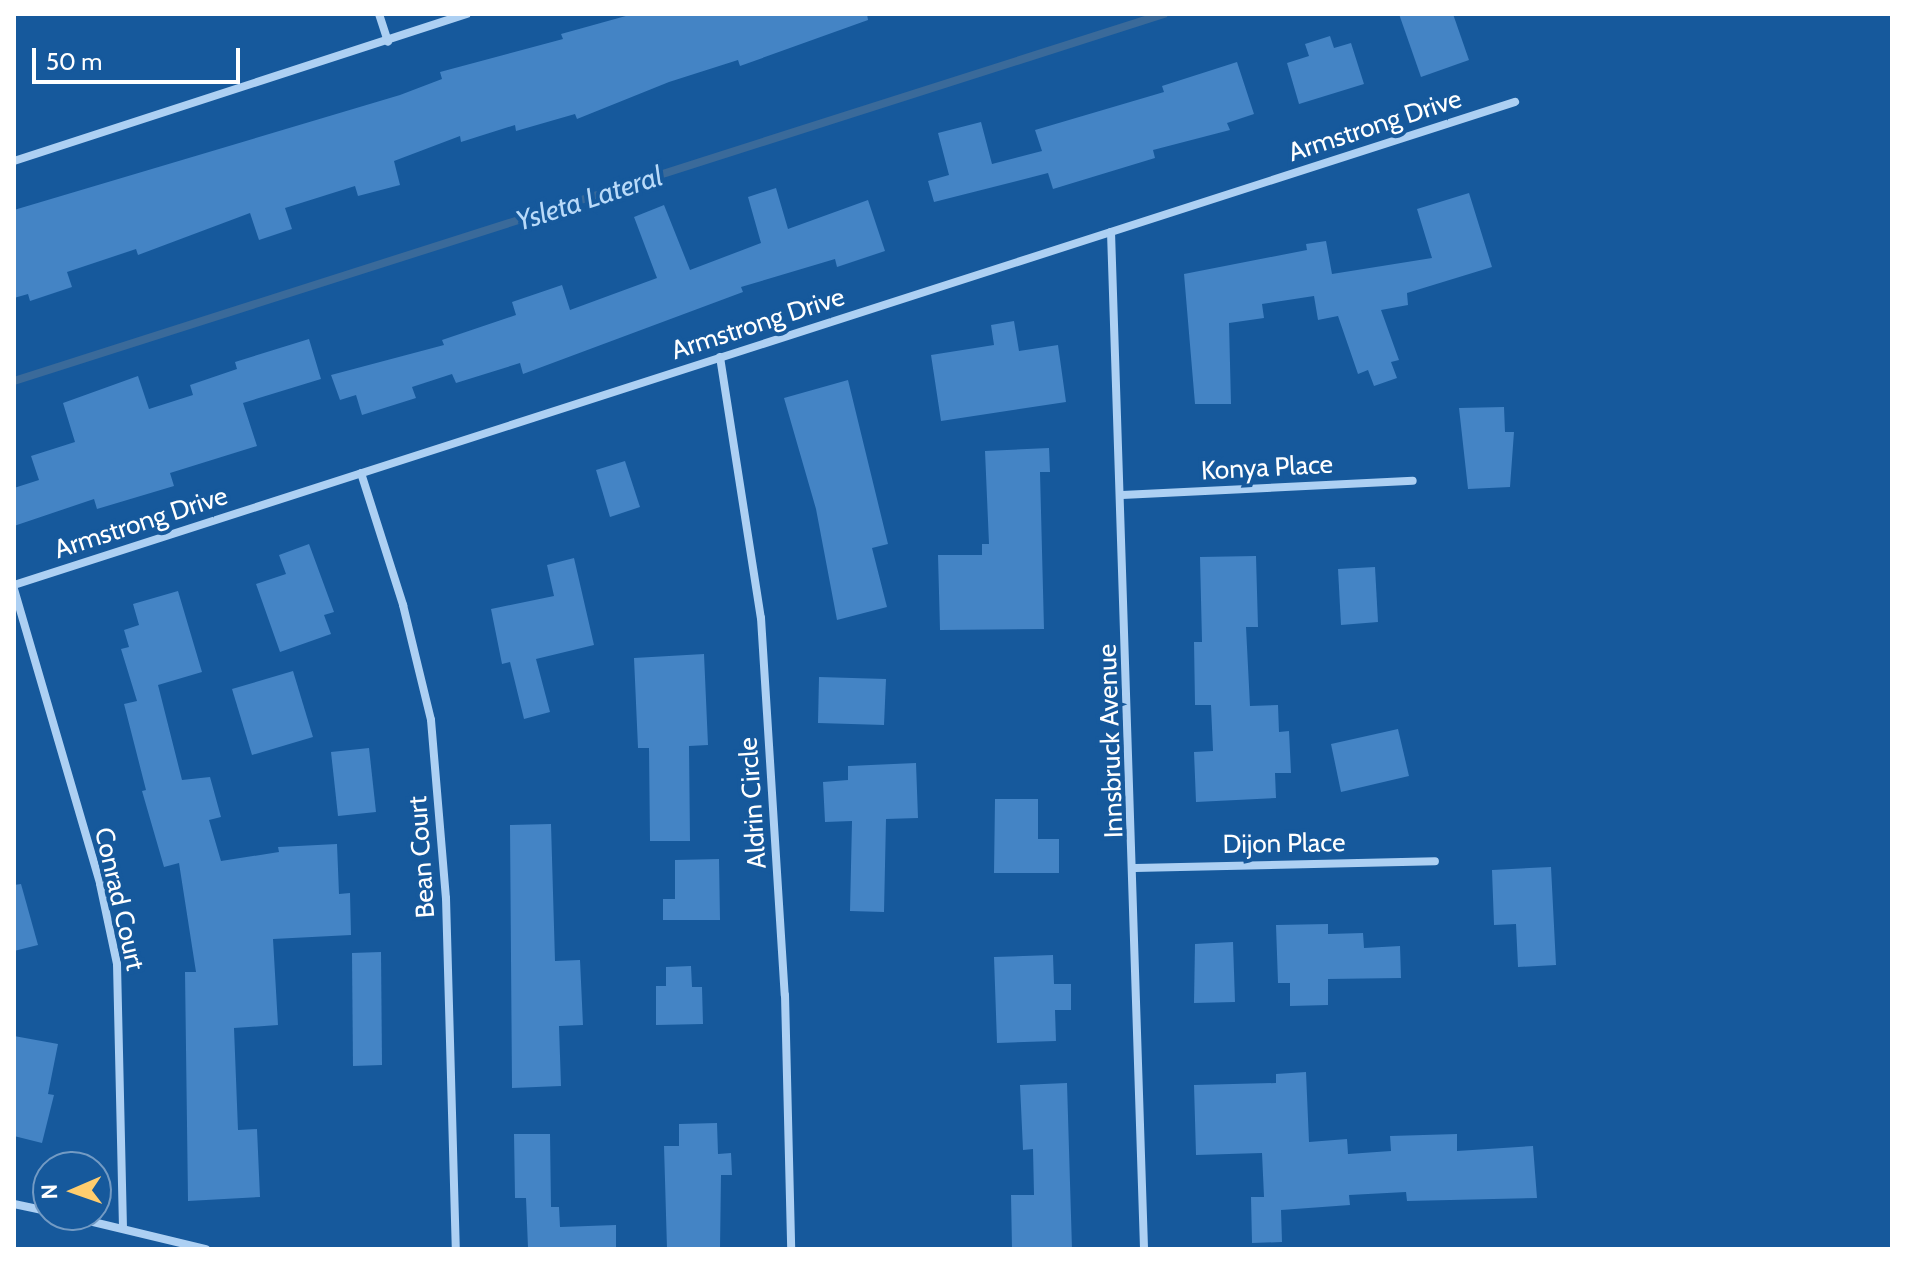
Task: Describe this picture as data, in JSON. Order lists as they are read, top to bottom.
{
  "streets": {
    "street": [
      "Armstrong Drive",
      "Konya Place",
      "Innsbruck Avenue",
      "Aldrin Circle",
      "Dijon Place",
      "Bean Court",
      "Conrad Court"
    ]
  },
  "crossings": [
    ["Armstrong Drive", "Innsbruck Avenue"],
    ["Armstrong Drive", "Aldrin Circle"],
    ["Armstrong Drive", "Bean Court"],
    ["Armstrong Drive", "Conrad Court"],
    ["Konya Place", "Innsbruck Avenue"],
    ["Innsbruck Avenue", "Dijon Place"]
  ],
  "water": ["Ysleta Lateral"],
  "scale_bar": "50 m",
  "north": "left"
}
